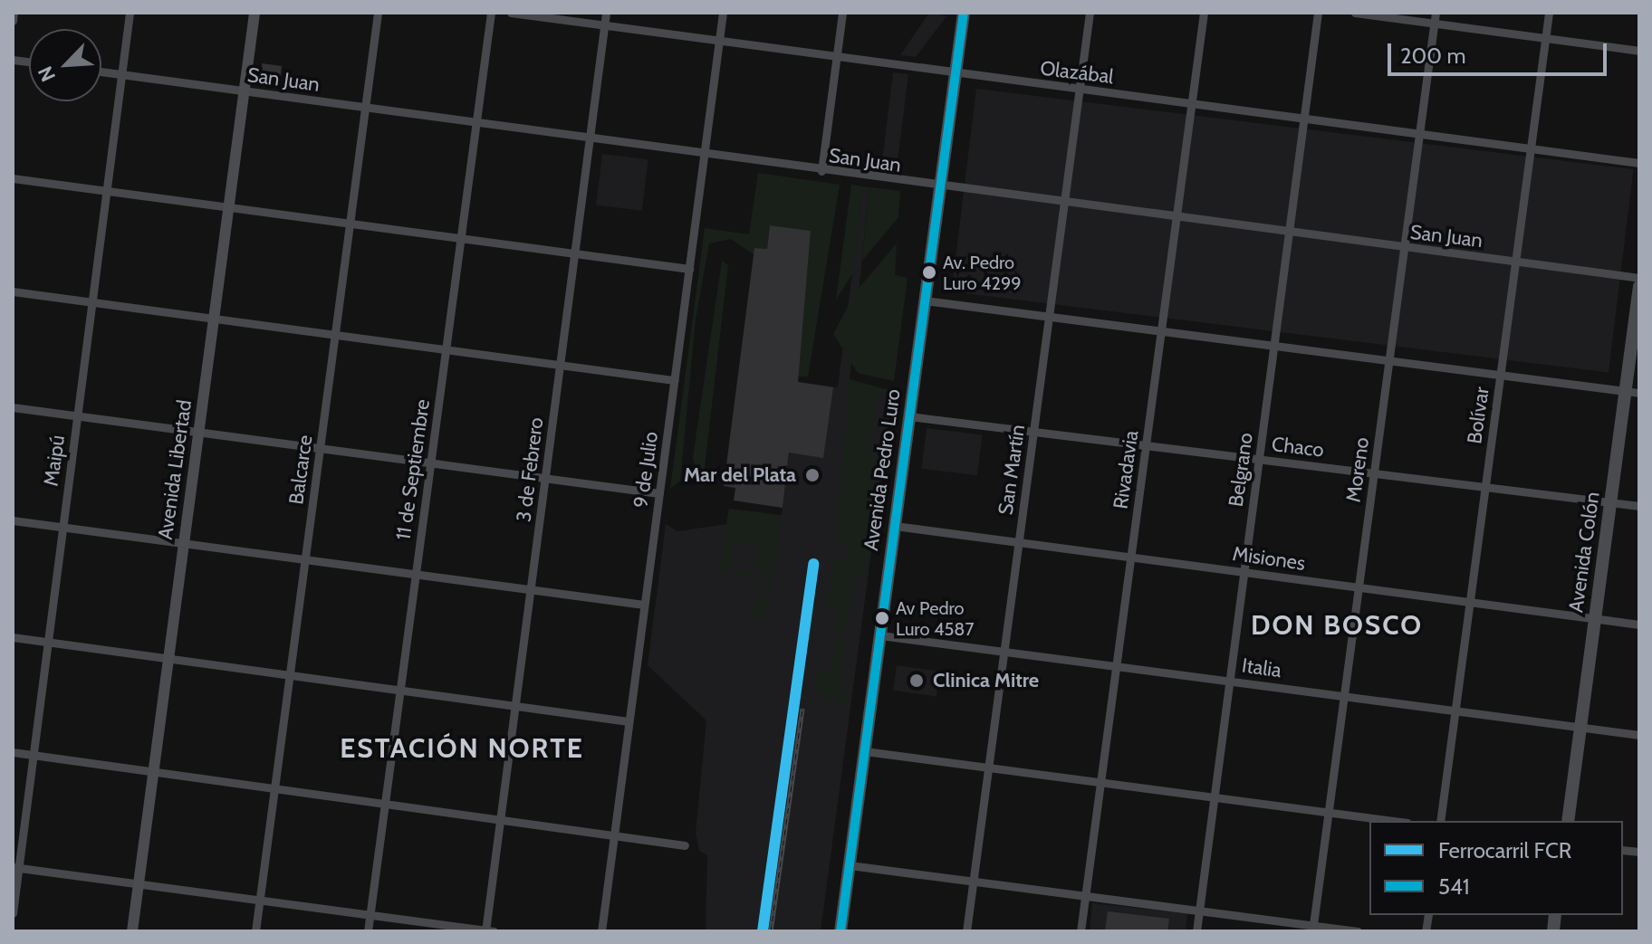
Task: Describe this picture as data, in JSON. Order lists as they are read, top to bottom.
{
  "streets": {
    "main road": ["Avenida Libertad", "Avenida Pedro Luro", "Avenida Colón"],
    "street": [
      "Olazábal",
      "San Juan",
      "Bolívar",
      "Chaco",
      "Maipú",
      "Balcarce",
      "11 de Septiembre",
      "3 de Febrero",
      "9 de Julio",
      "San Martín",
      "Rivadavia",
      "Belgrano",
      "Moreno",
      "Misiones",
      "Italia"
    ]
  },
  "crossings": [
    ["Olazábal", "Bolívar"],
    ["Olazábal", "3 de Febrero"],
    ["Olazábal", "9 de Julio"],
    ["Olazábal", "Avenida Pedro Luro"],
    ["Olazábal", "San Martín"],
    ["Olazábal", "Rivadavia"],
    ["Olazábal", "Belgrano"],
    ["Olazábal", "Moreno"],
    ["San Juan", "Bolívar"],
    ["San Juan", "Maipú"],
    ["San Juan", "Avenida Libertad"],
    ["San Juan", "Balcarce"],
    ["San Juan", "11 de Septiembre"],
    ["San Juan", "3 de Febrero"],
    ["San Juan", "9 de Julio"],
    ["San Juan", "Avenida Pedro Luro"],
    ["San Juan", "San Martín"],
    ["San Juan", "Rivadavia"],
    ["San Juan", "Belgrano"],
    ["San Juan", "Moreno"],
    ["Bolívar", "Chaco"],
    ["Bolívar", "Misiones"],
    ["Bolívar", "Italia"],
    ["Chaco", "Avenida Pedro Luro"],
    ["Chaco", "San Martín"],
    ["Chaco", "Rivadavia"],
    ["Chaco", "Belgrano"],
    ["Chaco", "Moreno"],
    ["Chaco", "Avenida Colón"],
    ["Avenida Pedro Luro", "Misiones"],
    ["Avenida Pedro Luro", "Italia"],
    ["San Martín", "Misiones"],
    ["San Martín", "Italia"],
    ["Rivadavia", "Misiones"],
    ["Rivadavia", "Italia"],
    ["Belgrano", "Misiones"],
    ["Belgrano", "Italia"],
    ["Moreno", "Misiones"],
    ["Moreno", "Italia"],
    ["Avenida Colón", "Misiones"],
    ["Avenida Colón", "Italia"]
  ],
  "districts": ["DON BOSCO", "ESTACIÓN NORTE"],
  "places": [
    "Av. Pedro Luro 4299",
    "Mar del Plata",
    "Av Pedro Luro 4587",
    "Clinica Mitre"
  ],
  "lines": ["transit line 541", "rail line FCR"],
  "legend": ["Ferrocarril FCR", "541"],
  "scale_bar": "200 m",
  "north": "bottom left"
}
